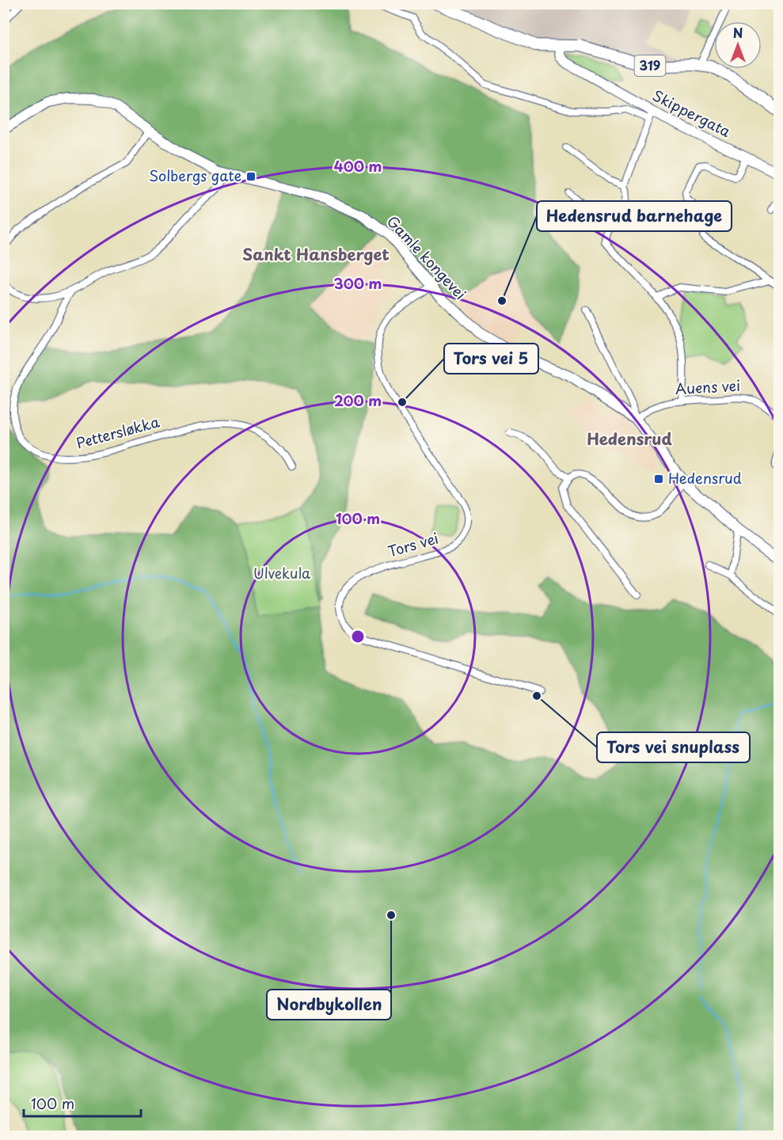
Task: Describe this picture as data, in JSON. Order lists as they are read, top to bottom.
{
  "streets": {
    "main road": ["319", "Skippergata", "Gamle kongevei"],
    "street": ["Auens vei", "Pettersløkka", "Tors vei"]
  },
  "crossings": [
    ["319", "Skippergata"],
    ["Gamle kongevei", "Auens vei"],
    ["Gamle kongevei", "Tors vei"]
  ],
  "districts": ["Sankt Hansberget", "Hedensrud"],
  "parks": ["Ulvekula"],
  "places": {
    "transit": ["Solbergs gate", "Hedensrud"],
    "other": [
      "Hedensrud barnehage",
      "Tors vei 5",
      "Tors vei snuplass",
      "Nordbykollen"
    ]
  },
  "scale_bar": "100 m",
  "north": "top",
  "rings": [
    "400 m",
    "300 m",
    "200 m",
    "100 m"
  ]
}
